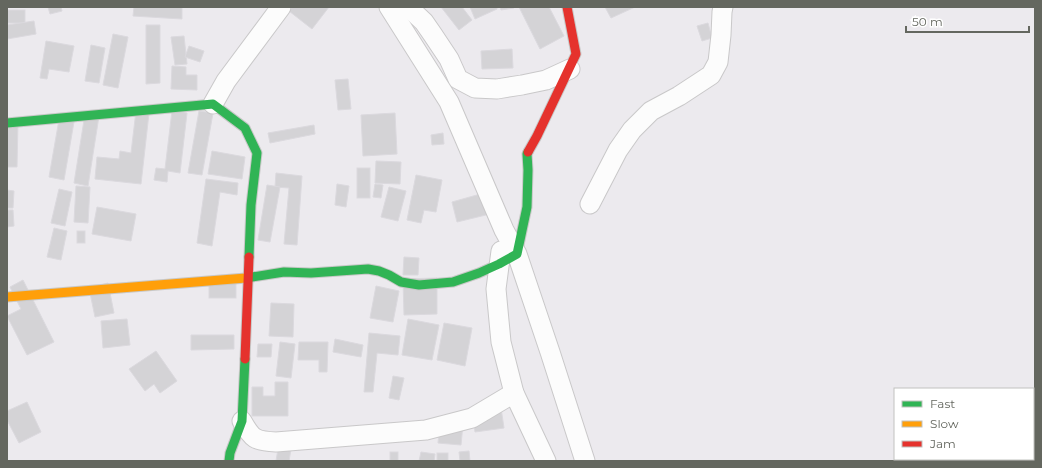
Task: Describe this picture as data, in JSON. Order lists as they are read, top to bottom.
{
  "legend": ["Fast", "Slow", "Jam"],
  "scale_bar": "50 m"
}
